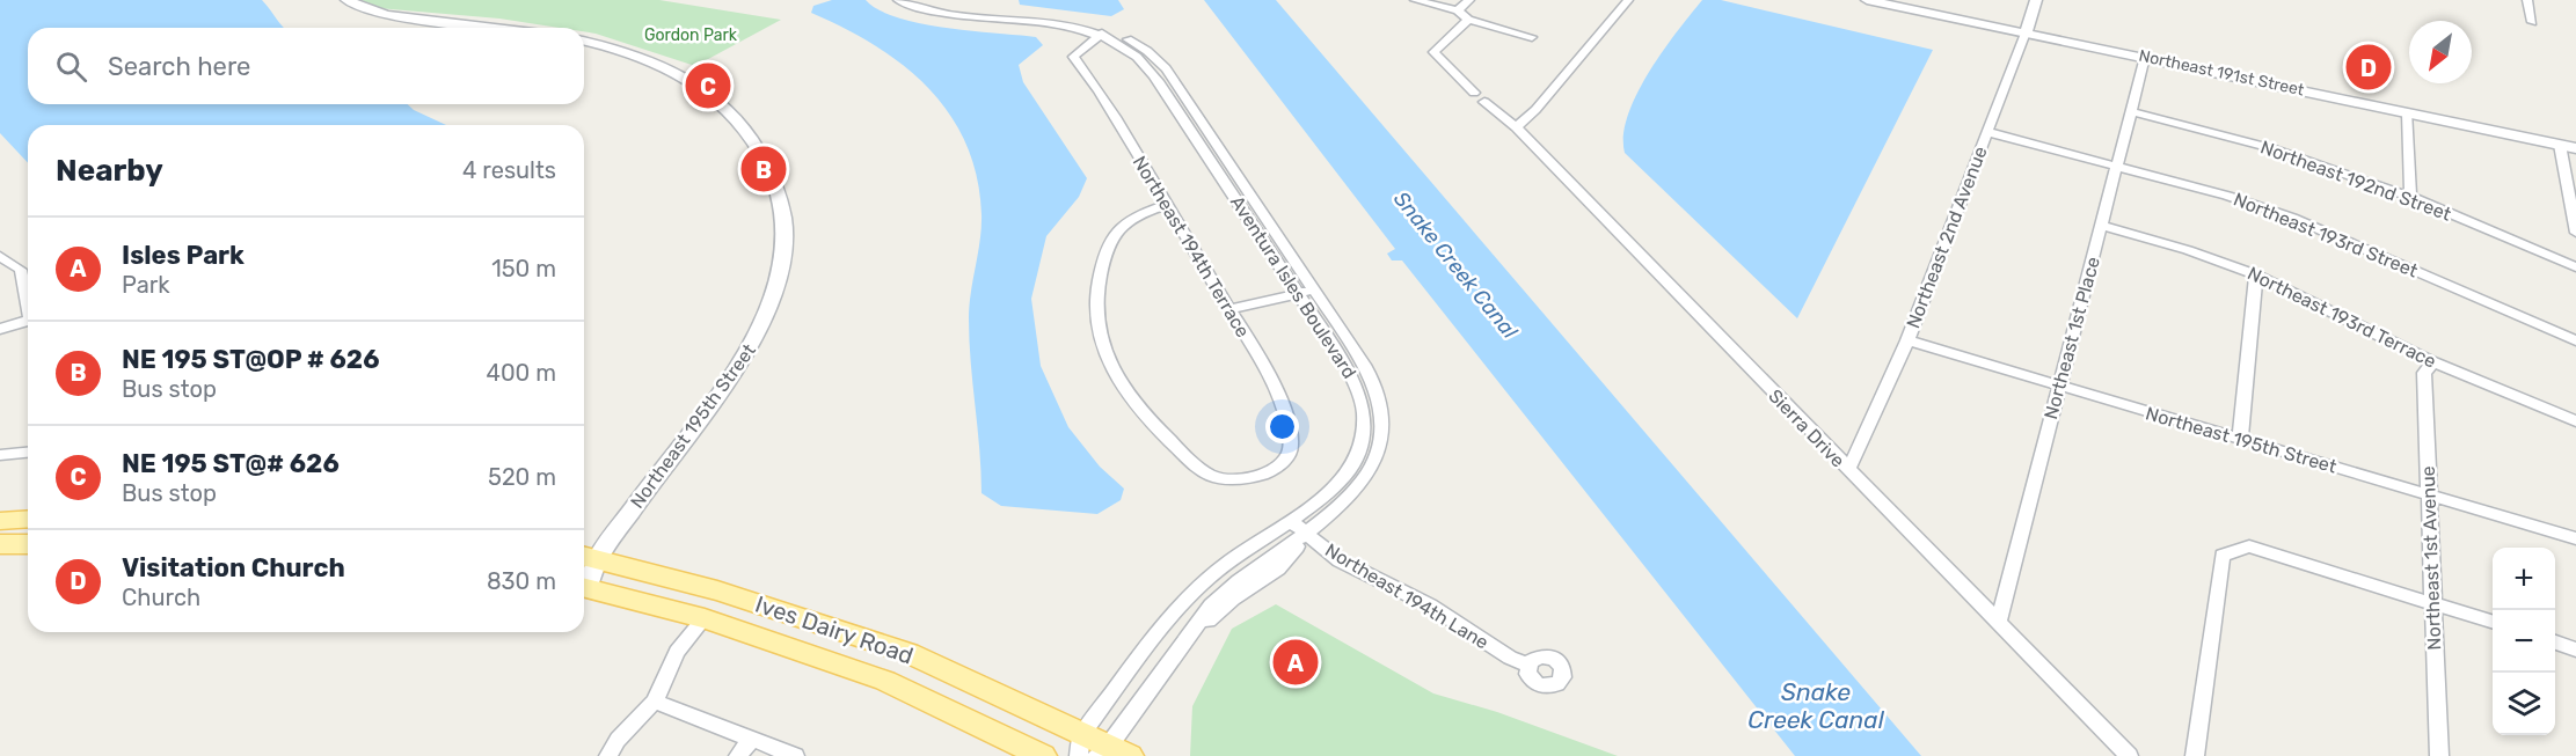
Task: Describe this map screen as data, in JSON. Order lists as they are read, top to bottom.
{
  "streets": {
    "main road": ["Ives Dairy Road"],
    "street": [
      "Northeast 191st Street",
      "Northeast 192nd Street",
      "Northeast 193rd Street",
      "Northeast 2nd Avenue",
      "Northeast 194th Terrace",
      "Aventura Isles Boulevard",
      "Northeast 193rd Terrace",
      "Northeast 1st Place",
      "Northeast 195th Street",
      "Sierra Drive",
      "Northeast 1st Avenue",
      "Northeast 194th Lane"
    ]
  },
  "crossings": [
    ["Northeast 191st Street", "Northeast 2nd Avenue"],
    ["Northeast 191st Street", "Northeast 1st Place"],
    ["Northeast 192nd Street", "Northeast 1st Place"],
    ["Northeast 193rd Street", "Northeast 2nd Avenue"],
    ["Northeast 193rd Street", "Northeast 1st Place"],
    ["Northeast 2nd Avenue", "Northeast 195th Street"],
    ["Northeast 2nd Avenue", "Sierra Drive"],
    ["Northeast 194th Terrace", "Aventura Isles Boulevard"],
    ["Aventura Isles Boulevard", "Northeast 194th Lane"],
    ["Aventura Isles Boulevard", "Ives Dairy Road"],
    ["Northeast 193rd Terrace", "Northeast 1st Place"],
    ["Northeast 193rd Terrace", "Northeast 1st Avenue"],
    ["Northeast 1st Place", "Northeast 195th Street"],
    ["Northeast 1st Place", "Sierra Drive"],
    ["Northeast 195th Street", "Northeast 1st Avenue"],
    ["Northeast 195th Street", "Ives Dairy Road"]
  ],
  "water": ["Snake Creek Canal"],
  "parks": ["Gordon Park"],
  "north": "bottom left",
  "page": {
    "search": "Search here",
    "pins": [
      "D",
      "C",
      "B",
      "A"
    ],
    "heading": ["Nearby", "4 results"],
    "list": [
      {
        "mark": "A",
        "name": "Isles Park",
        "note": "Park",
        "value": "150 m"
      },
      {
        "mark": "B",
        "name": "NE 195 ST@OP # 626",
        "note": "Bus stop",
        "value": "400 m"
      },
      {
        "mark": "C",
        "name": "NE 195 ST@# 626",
        "note": "Bus stop",
        "value": "520 m"
      },
      {
        "mark": "D",
        "name": "Visitation Church",
        "note": "Church",
        "value": "830 m"
      }
    ],
    "map_buttons": ["+", "−"]
  }
}
